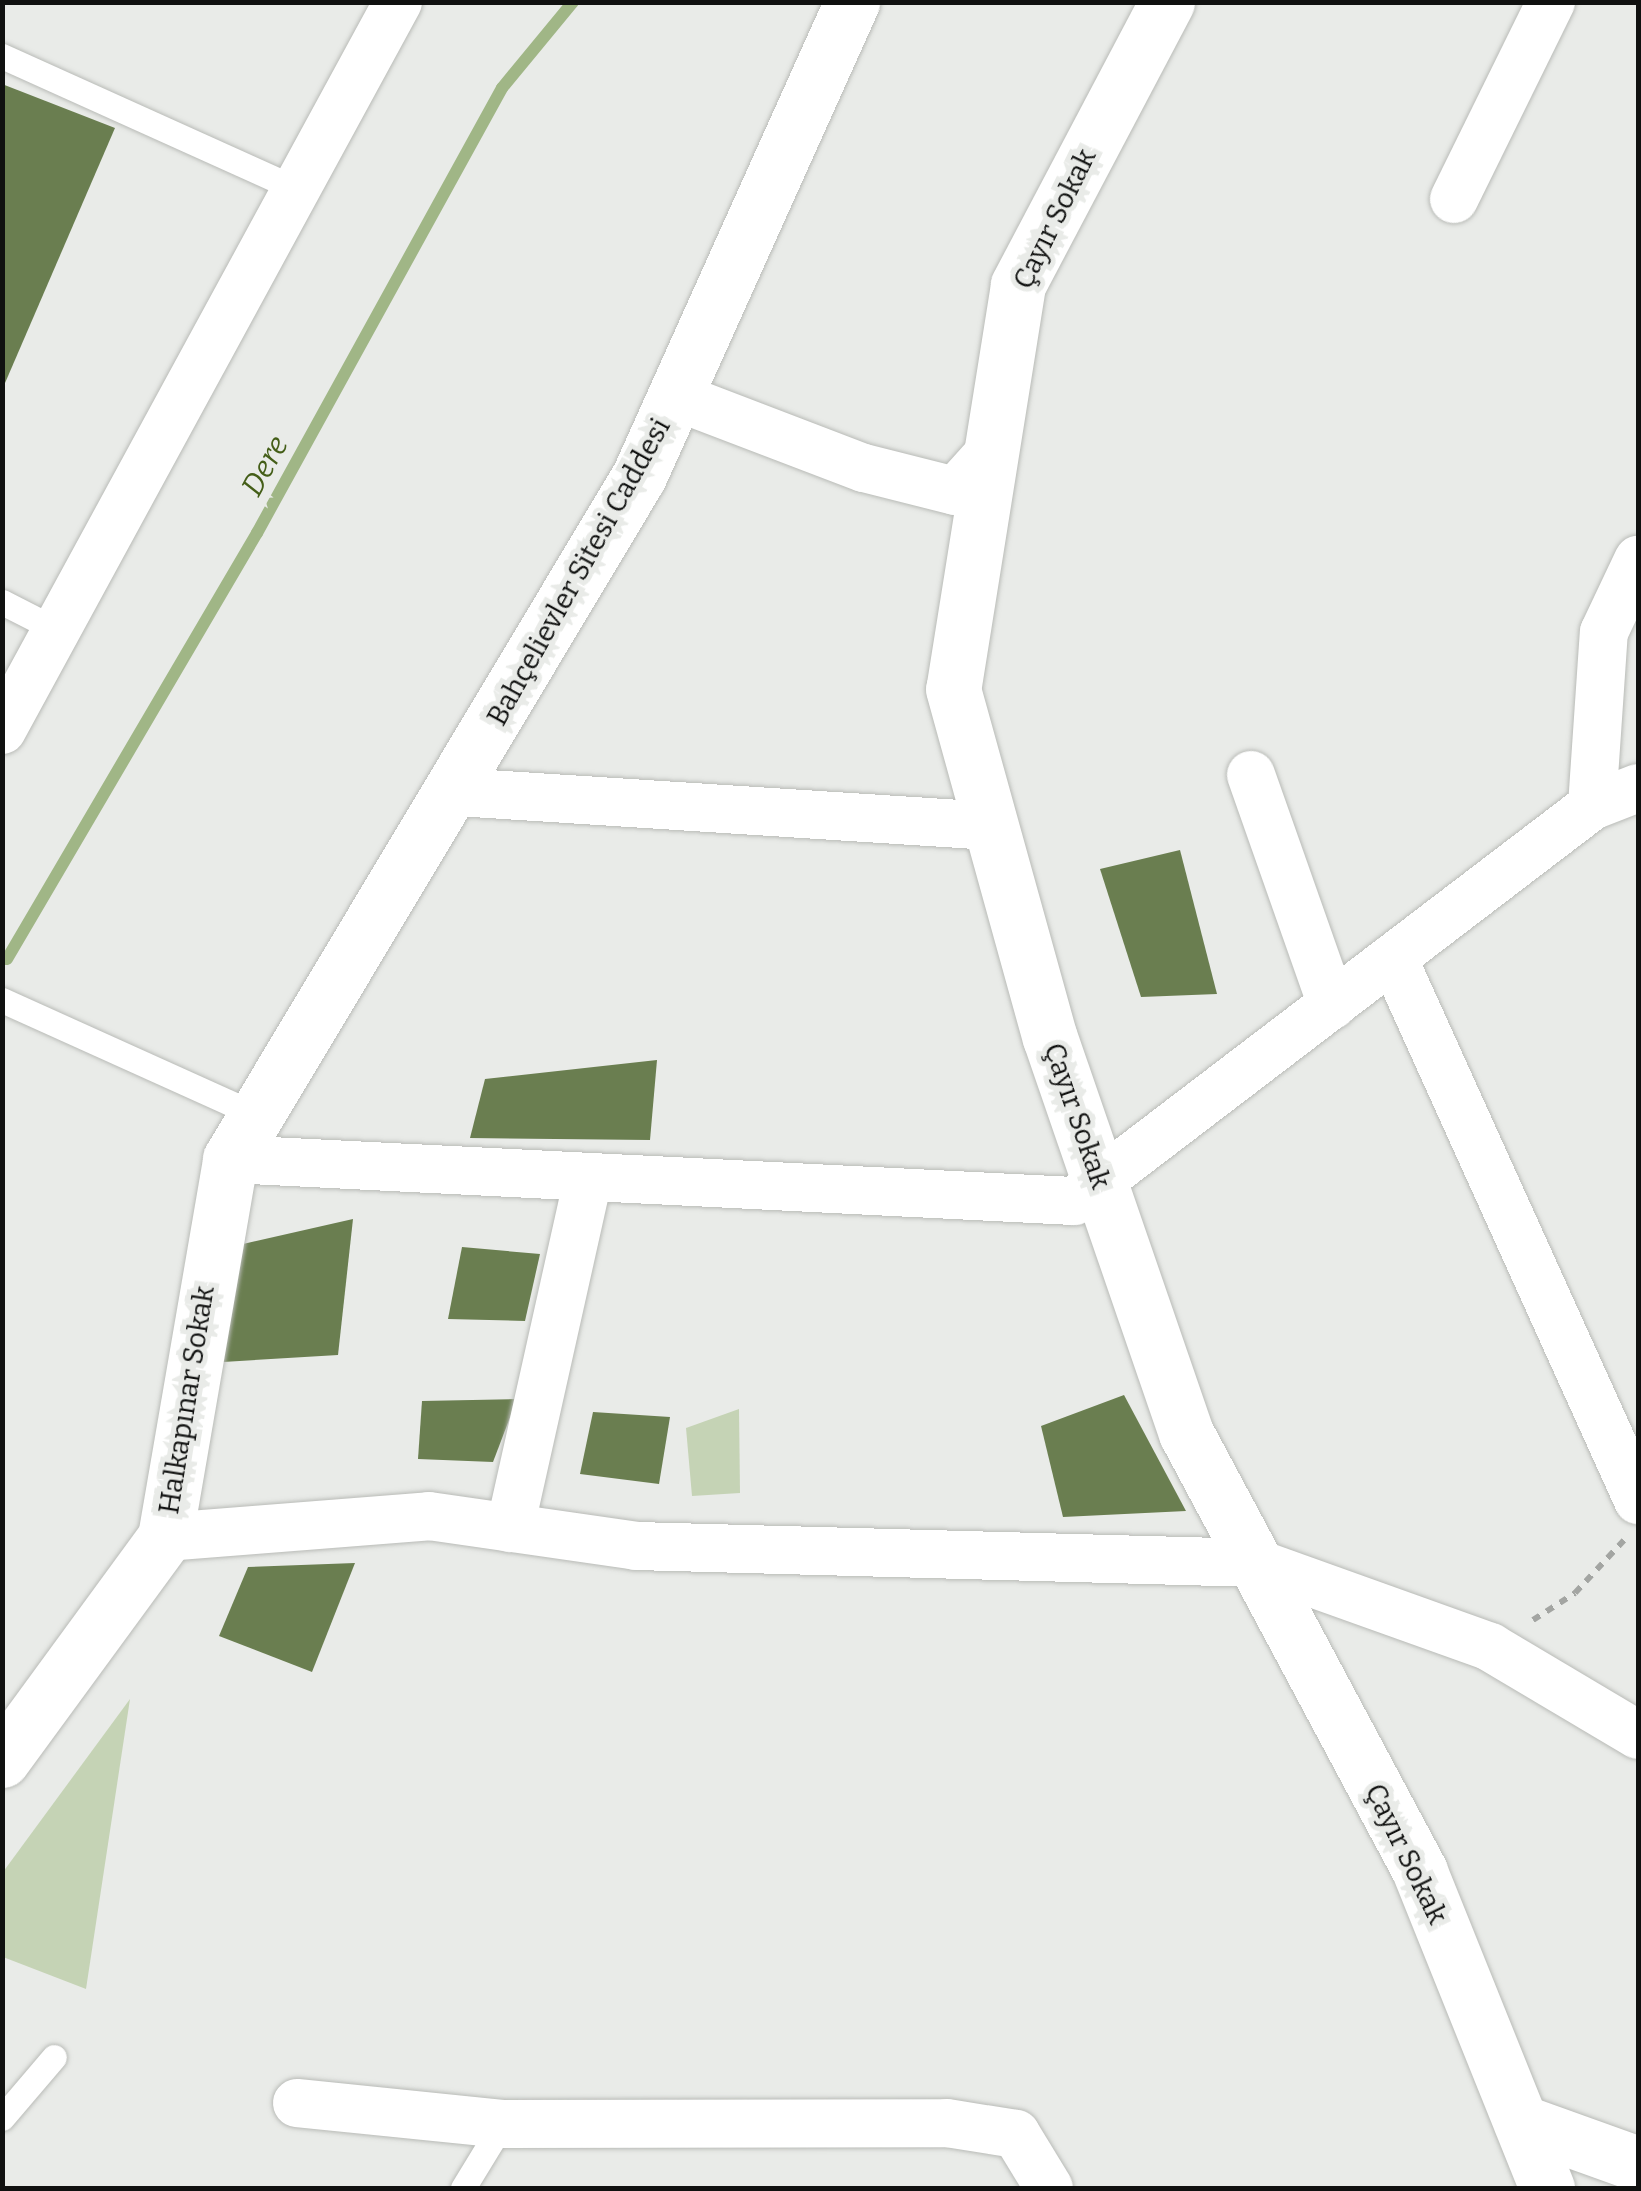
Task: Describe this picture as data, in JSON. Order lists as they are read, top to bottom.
{
  "streets": {
    "street": ["Çayır Sokak", "Bahçelievler Sitesi Caddesi", "Halkapınar Sokak"]
  },
  "crossings": [
    ["Bahçelievler Sitesi Caddesi", "Halkapınar Sokak"]
  ],
  "water": ["Dere"]
}
